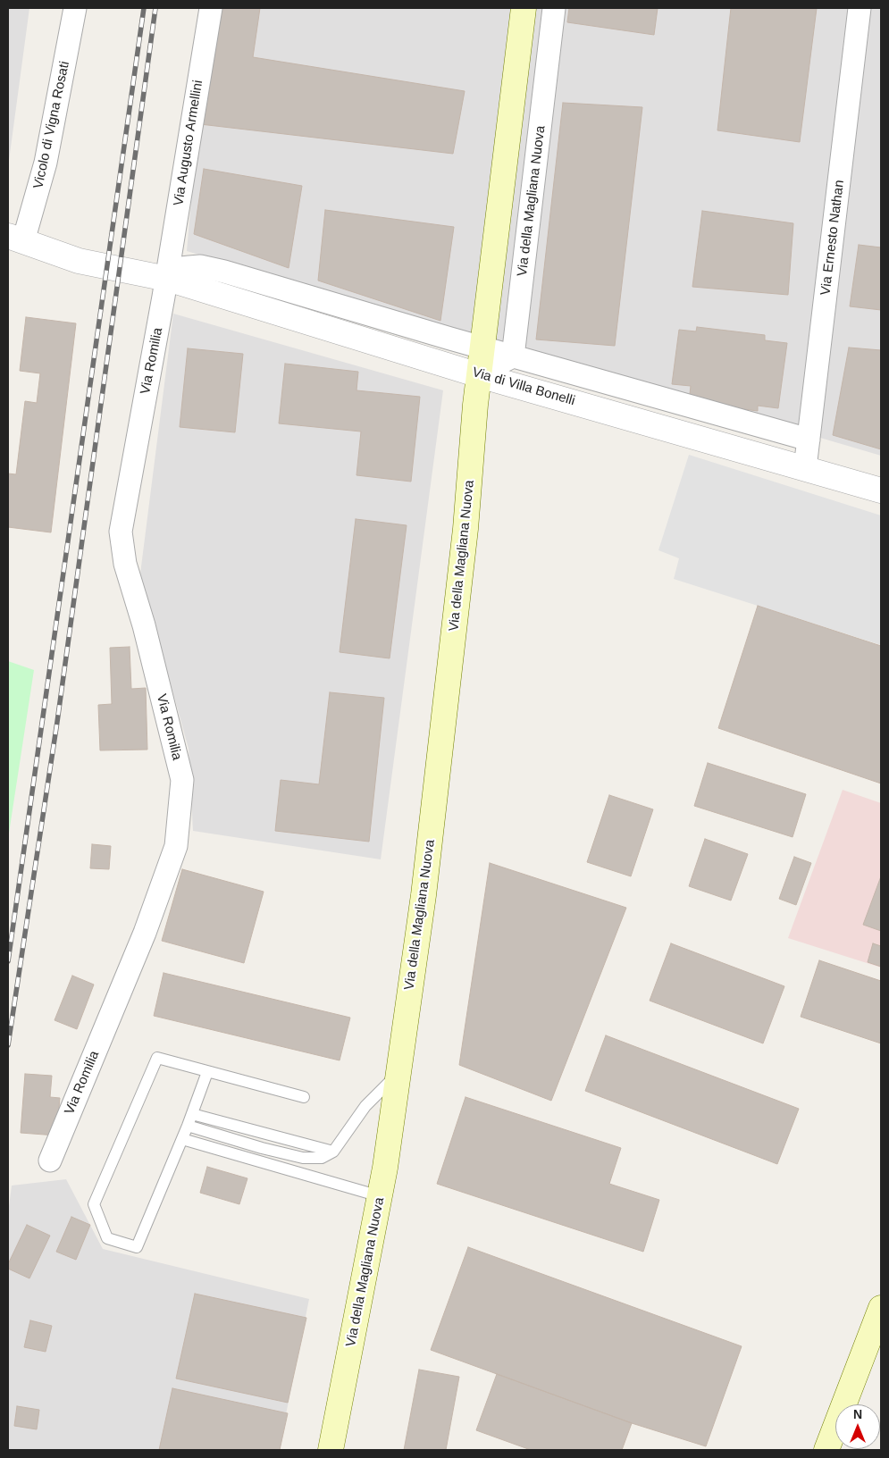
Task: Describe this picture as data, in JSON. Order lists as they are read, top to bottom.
{
  "streets": {
    "main road": ["Via della Magliana Nuova"],
    "street": [
      "Vicolo di Vigna Rosati",
      "Via Augusto Armellini",
      "Via Ernesto Nathan",
      "Via Romilia",
      "Via di Villa Bonelli"
    ]
  },
  "crossings": [
    ["Vicolo di Vigna Rosati", "Via di Villa Bonelli"],
    ["Via Augusto Armellini", "Via Romilia"],
    ["Via Augusto Armellini", "Via di Villa Bonelli"],
    ["Via della Magliana Nuova", "Via di Villa Bonelli"],
    ["Via Ernesto Nathan", "Via di Villa Bonelli"],
    ["Via Romilia", "Via di Villa Bonelli"]
  ],
  "north": "top"
}
